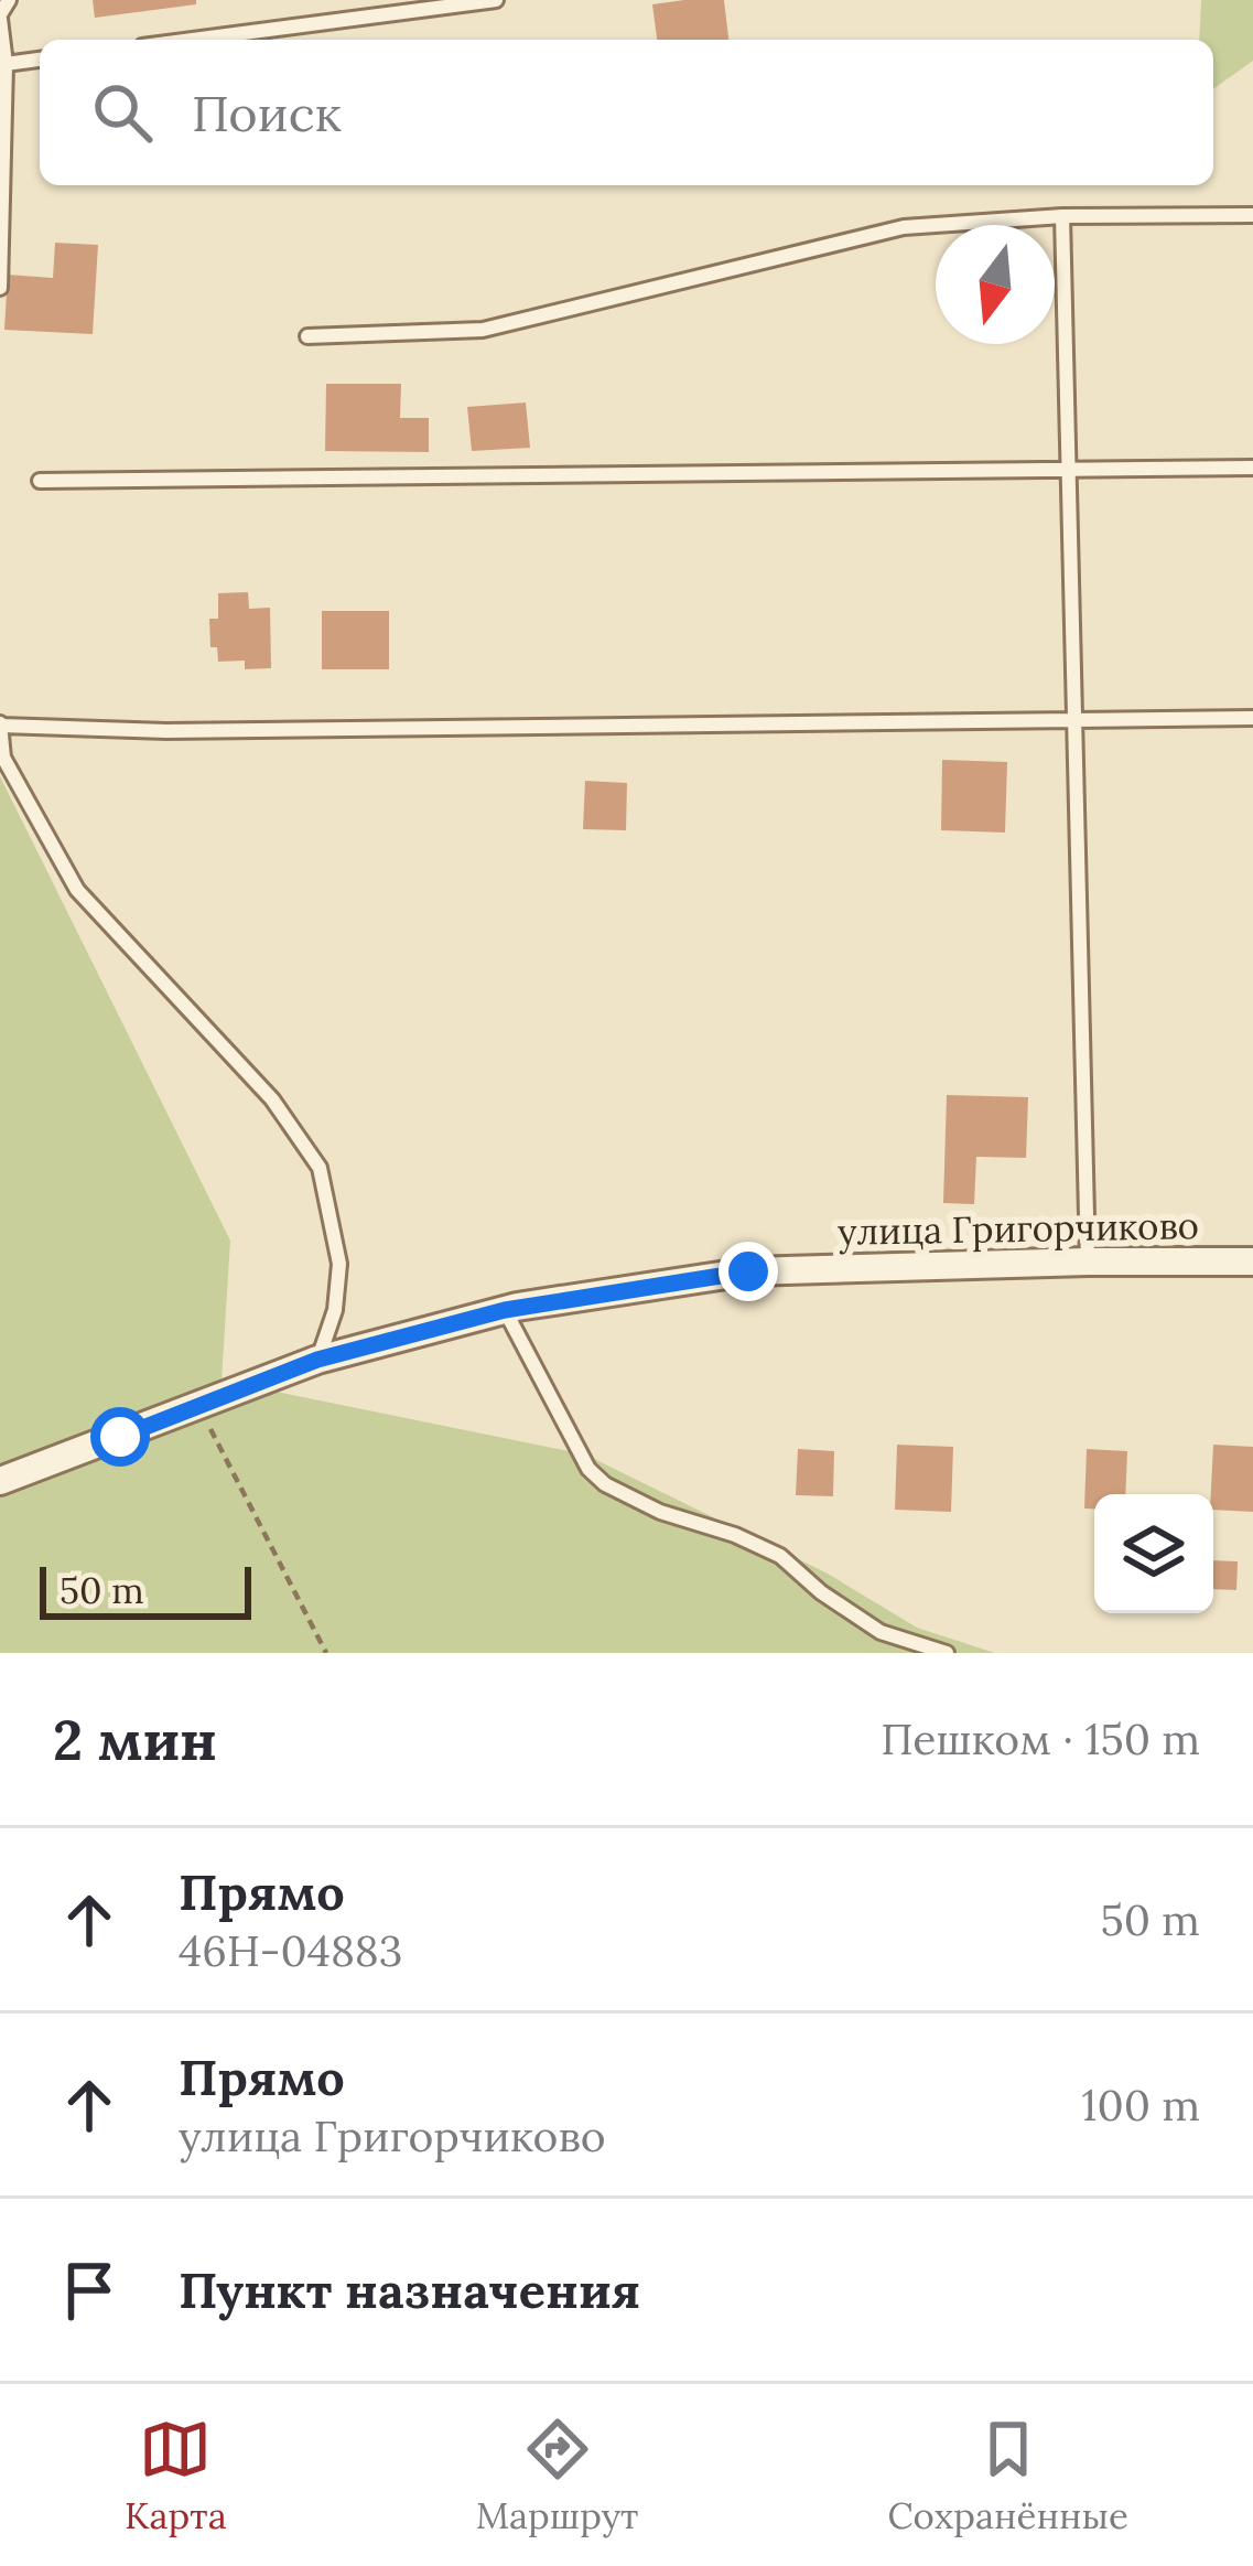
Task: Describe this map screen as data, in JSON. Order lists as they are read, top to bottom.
{
  "streets": {
    "street": ["улица Григорчиково"]
  },
  "scale_bar": "50 m",
  "north": "bottom",
  "page": {
    "search": "Поиск",
    "scale": "50 m",
    "heading": ["2 мин", "Пешком · 150 m"],
    "list": [
      ["Прямо", "46Н-04883", "50 m"],
      ["Прямо", "улица Григорчиково", "100 m"],
      "Пункт назначения"
    ],
    "nav": ["Карта", "Маршрут", "Сохранённые"]
  }
}
